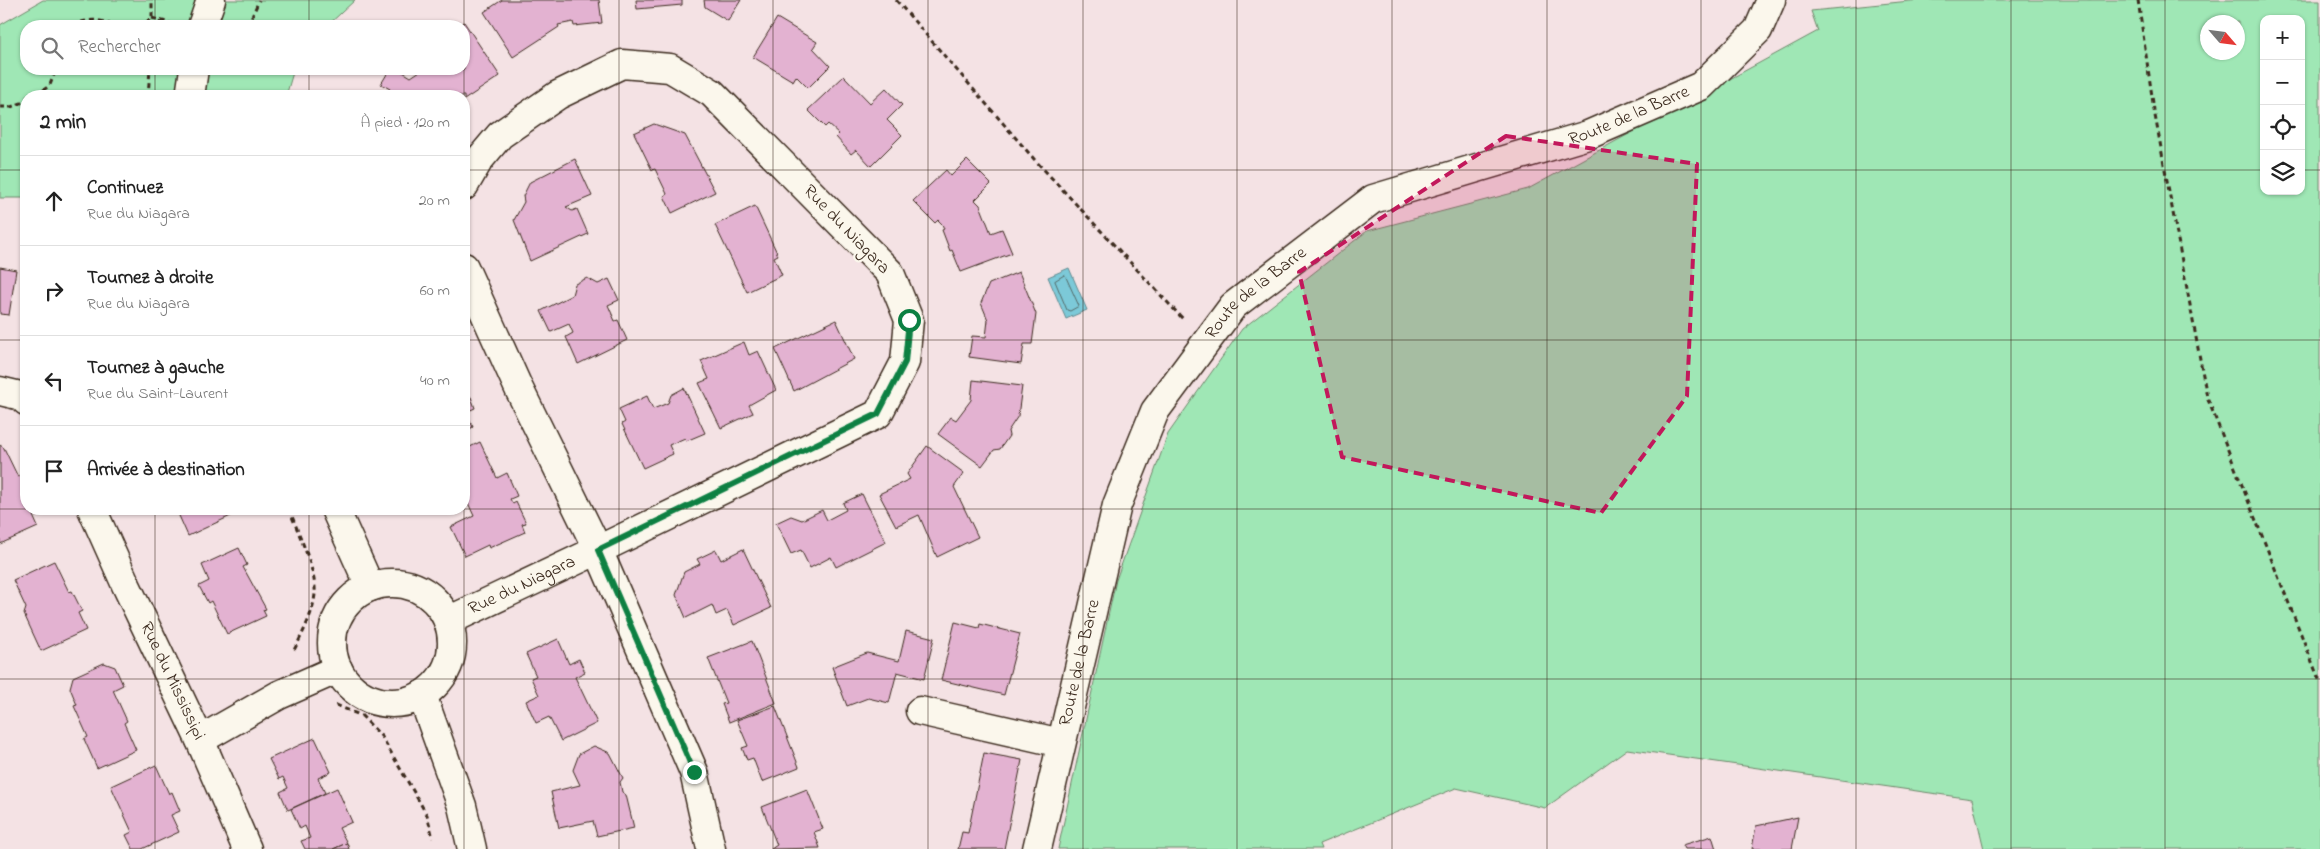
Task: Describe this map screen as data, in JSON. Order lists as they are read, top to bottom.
{
  "streets": {
    "street": ["Route de la Barre", "Rue du Niagara", "Rue du Mississipi"]
  },
  "crossings": [
    ["Rue du Niagara", "Rue du Mississipi"]
  ],
  "north": "bottom right",
  "page": {
    "map_buttons": ["+", "−"],
    "search": "Rechercher",
    "heading": ["2 min", "À pied · 120 m"],
    "list": [
      ["Continuez", "Rue du Niagara", "20 m"],
      ["Tournez à droite", "Rue du Niagara", "60 m"],
      ["Tournez à gauche", "Rue du Saint-Laurent", "40 m"],
      "Arrivée à destination"
    ]
  }
}
